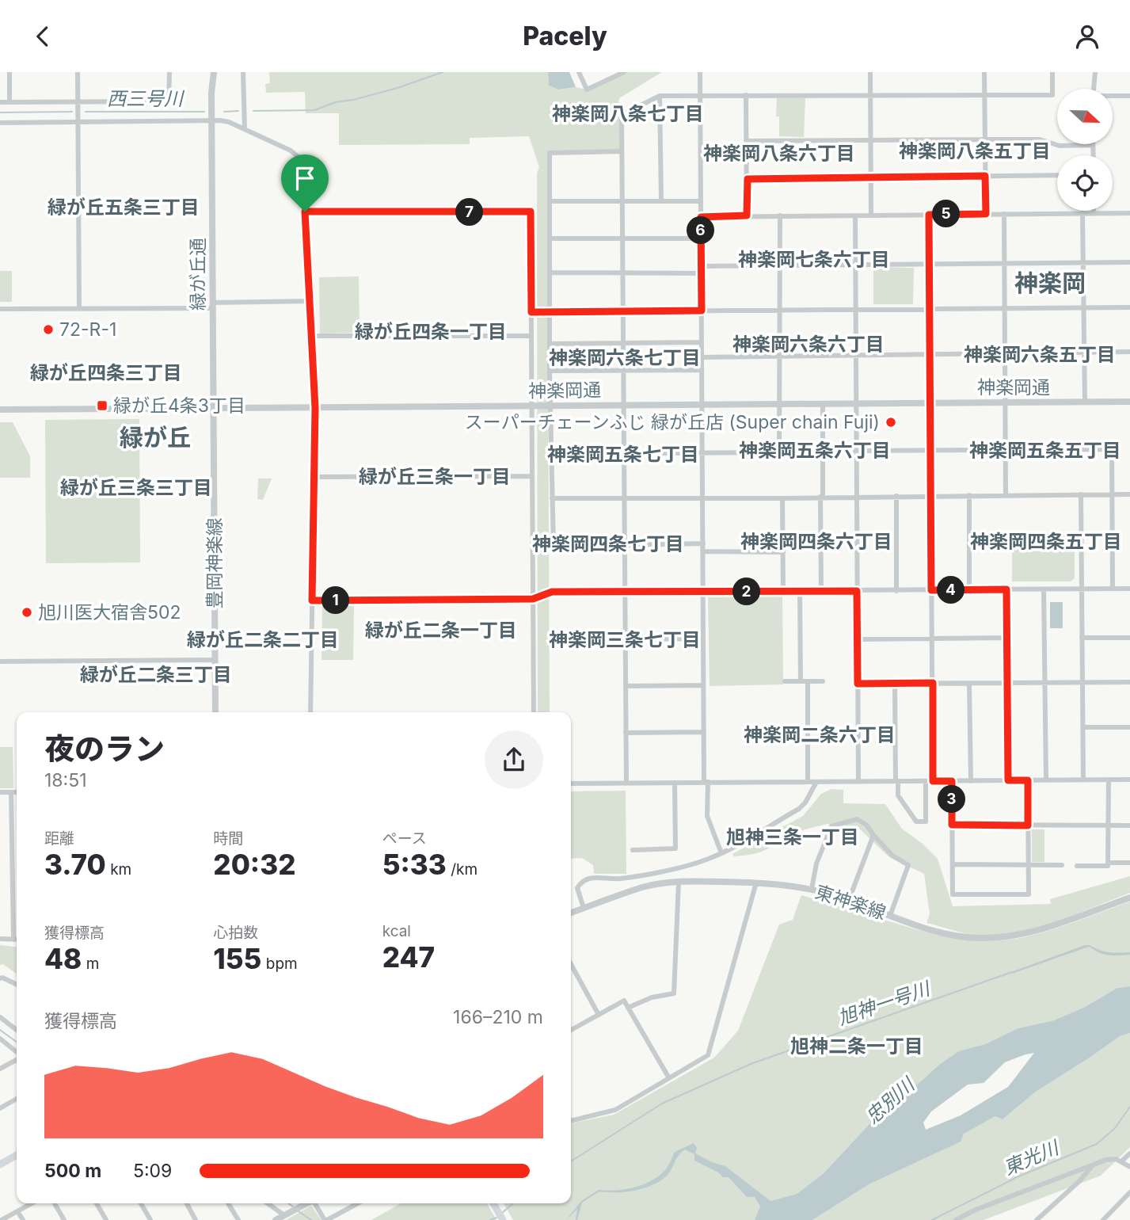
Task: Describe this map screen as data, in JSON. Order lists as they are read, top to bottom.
{
  "streets": {
    "street": [
      "緑が丘通",
      "神楽岡通",
      "豊岡神楽線",
      "東神楽線"
    ]
  },
  "crossings": [
    ["緑が丘通", "神楽岡通"],
    ["緑が丘通", "豊岡神楽線"],
    ["神楽岡通", "豊岡神楽線"]
  ],
  "districts": [
    "神楽岡八条七丁目",
    "神楽岡八条五丁目",
    "神楽岡八条六丁目",
    "緑が丘五条三丁目",
    "神楽岡七条六丁目",
    "神楽岡",
    "緑が丘四条一丁目",
    "神楽岡六条六丁目",
    "神楽岡六条五丁目",
    "神楽岡六条七丁目",
    "緑が丘四条三丁目",
    "緑が丘",
    "神楽岡五条六丁目",
    "神楽岡五条五丁目",
    "神楽岡五条七丁目",
    "緑が丘三条一丁目",
    "緑が丘三条三丁目",
    "神楽岡四条六丁目",
    "神楽岡四条五丁目",
    "神楽岡四条七丁目",
    "緑が丘二条一丁目",
    "緑が丘二条二丁目",
    "神楽岡三条七丁目",
    "緑が丘二条三丁目",
    "神楽岡二条六丁目",
    "旭神三条一丁目",
    "旭神二条一丁目"
  ],
  "water": [
    "西三号川",
    "旭神一号川",
    "忠別川",
    "東光川"
  ],
  "places": {
    "other": ["72-R-1", "スーパーチェーンふじ 緑が丘店 (Super chain Fuji)", "旭川医大宿舎502"],
    "transit": ["緑が丘4条3丁目"]
  },
  "north": "right",
  "page": {
    "header": "Pacely",
    "pins": [
      "7",
      "5",
      "6",
      "4",
      "2",
      "1",
      "3"
    ],
    "heading": ["夜のラン", "18:51"],
    "stats": [
      ["距離", "3.70 km"],
      ["時間", "20:32"],
      ["ペース", "5:33 /km"],
      ["獲得標高", "48 m"],
      ["心拍数", "155 bpm"],
      ["kcal", "247"]
    ],
    "chart": ["獲得標高", "166–210 m"],
    "list": [
      {
        "name": "500 m",
        "note": "5:09"
      }
    ]
  }
}
